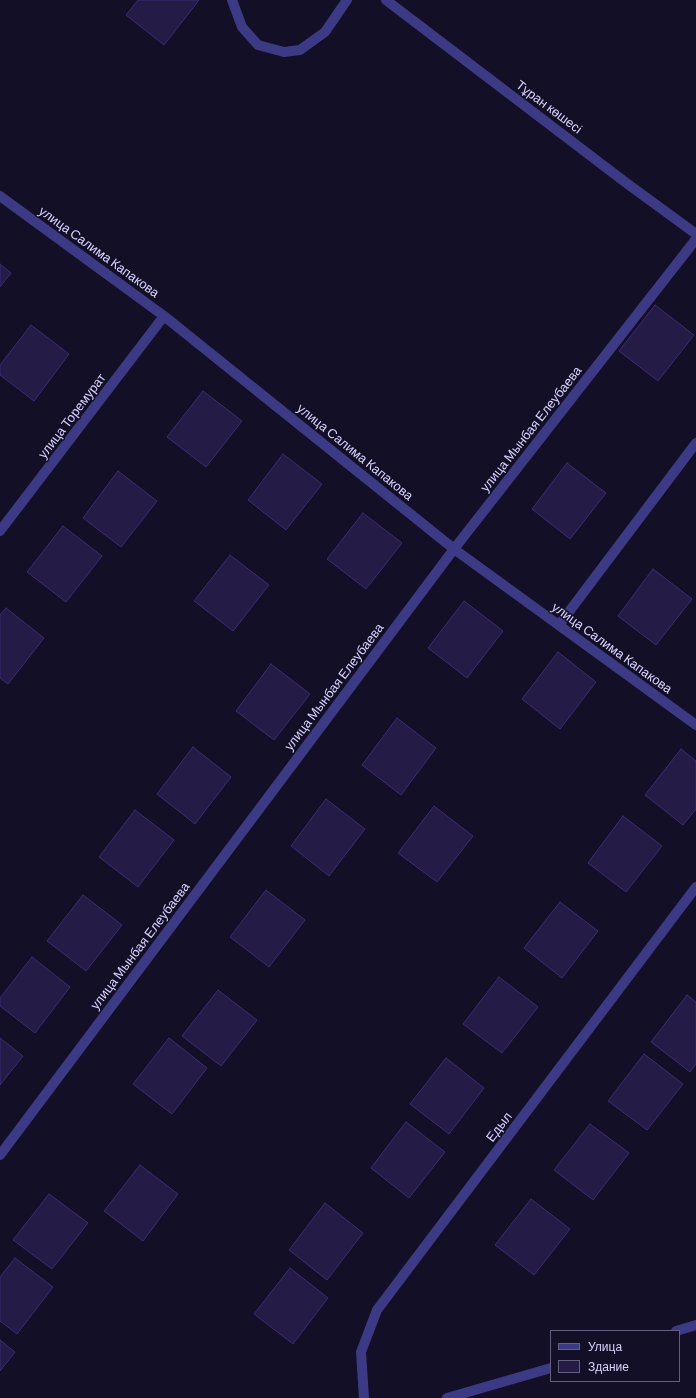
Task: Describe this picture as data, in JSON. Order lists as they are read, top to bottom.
{
  "streets": {
    "street": [
      "Тұран көшесі",
      "улица Салима Капакова",
      "улица Торемурат",
      "улица Мынбая Елеубаева",
      "Едыл"
    ]
  },
  "crossings": [
    ["улица Салима Капакова", "улица Торемурат"],
    ["улица Салима Капакова", "улица Мынбая Елеубаева"]
  ],
  "legend": ["Улица", "Здание"]
}
